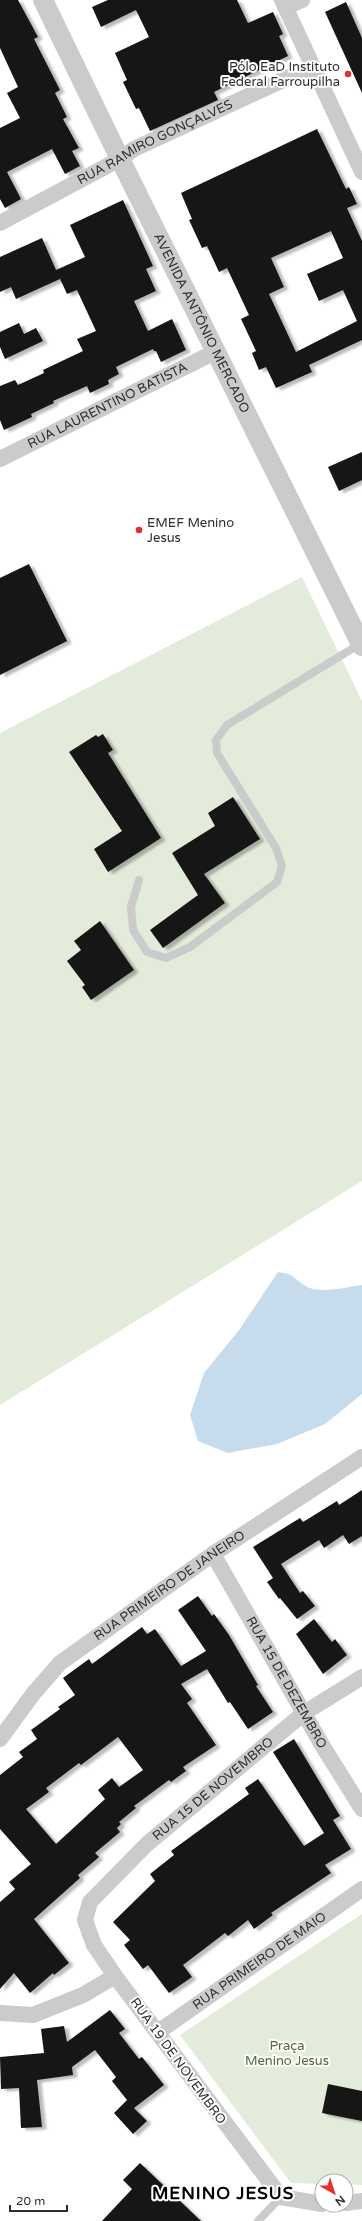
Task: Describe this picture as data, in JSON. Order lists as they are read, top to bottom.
{
  "streets": {
    "street": [
      "RUA RAMIRO GONÇALVES",
      "AVENIDA ANTÔNIO MERCADO",
      "RUA LAURENTINO BATISTA",
      "RUA PRIMEIRO DE JANEIRO",
      "RUA 15 DE DEZEMBRO",
      "RUA 15 DE NOVEMBRO",
      "RUA PRIMEIRO DE MAIO",
      "RUA 19 DE NOVEMBRO"
    ]
  },
  "crossings": [
    ["RUA RAMIRO GONÇALVES", "AVENIDA ANTÔNIO MERCADO"],
    ["AVENIDA ANTÔNIO MERCADO", "RUA LAURENTINO BATISTA"],
    ["RUA PRIMEIRO DE JANEIRO", "RUA 15 DE DEZEMBRO"],
    ["RUA 15 DE DEZEMBRO", "RUA 15 DE NOVEMBRO"],
    ["RUA 15 DE NOVEMBRO", "RUA 19 DE NOVEMBRO"],
    ["RUA PRIMEIRO DE MAIO", "RUA 19 DE NOVEMBRO"]
  ],
  "districts": ["MENINO JESUS"],
  "parks": ["Praça Menino Jesus"],
  "places": ["Pólo EaD Instituto Federal Farroupilha", "EMEF Menino Jesus"],
  "scale_bar": "20 m",
  "north": "bottom right"
}
